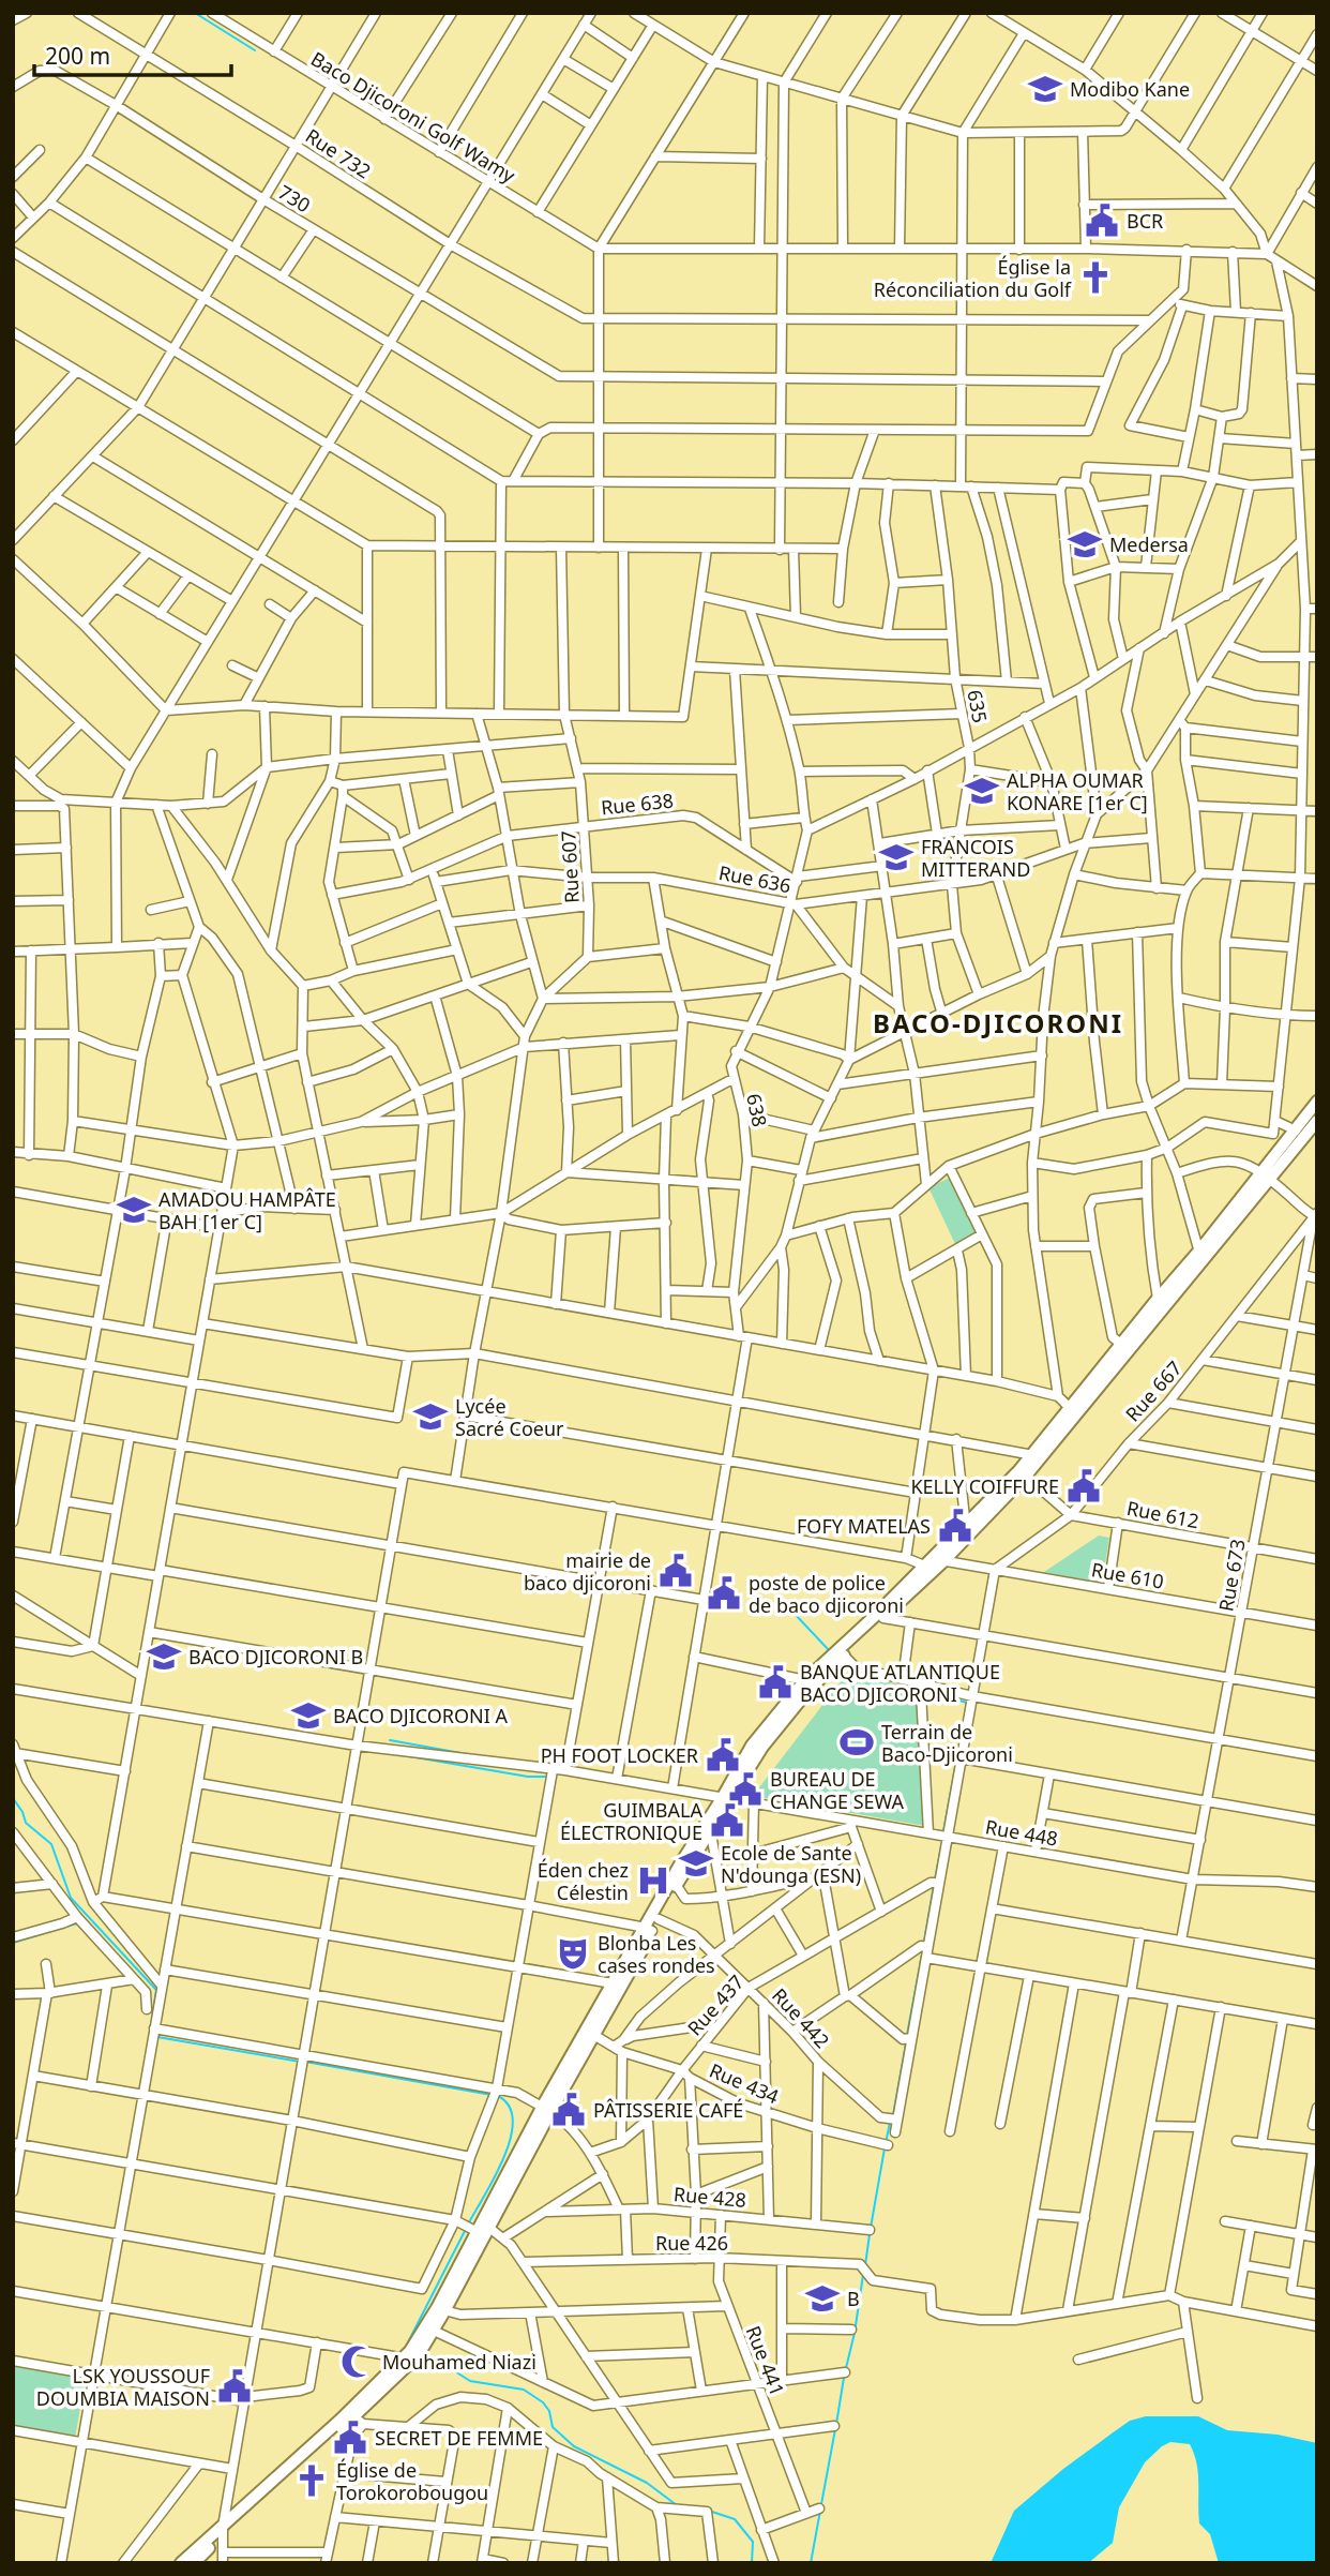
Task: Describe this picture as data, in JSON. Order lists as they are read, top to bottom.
{
  "streets": {
    "street": [
      "Baco Djicoroni Golf Wamy",
      "Rue 732",
      "730",
      "635",
      "Rue 638",
      "Rue 607",
      "Rue 636",
      "638",
      "Rue 667",
      "Rue 612",
      "Rue 610",
      "Rue 673",
      "Rue 448",
      "Rue 437",
      "Rue 442",
      "Rue 434",
      "Rue 428",
      "Rue 426",
      "Rue 441"
    ]
  },
  "crossings": [
    ["635", "Rue 636"],
    ["Rue 638", "Rue 607"],
    ["Rue 638", "638"],
    ["Rue 607", "Rue 636"],
    ["Rue 636", "638"],
    ["638", "Rue 610"],
    ["638", "Rue 448"],
    ["Rue 667", "Rue 612"],
    ["Rue 667", "Rue 610"],
    ["Rue 667", "Rue 673"],
    ["Rue 612", "Rue 673"],
    ["Rue 610", "Rue 673"],
    ["Rue 673", "Rue 448"],
    ["Rue 437", "Rue 442"],
    ["Rue 437", "Rue 434"],
    ["Rue 428", "Rue 441"],
    ["Rue 426", "Rue 441"]
  ],
  "districts": ["BACO-DJICORONI"],
  "places": {
    "school or university": [
      "Modibo Kane",
      "Medersa",
      "ALPHA OUMAR KONARE [1er C]",
      "FRANCOIS MITTERAND",
      "AMADOU HAMPÂTE BAH [1er C]",
      "Lycée Sacré Coeur",
      "BACO DJICORONI B",
      "BACO DJICORONI A",
      "Ecole de Sante N'dounga (ESN)",
      "B"
    ],
    "public building": [
      "BCR",
      "KELLY COIFFURE",
      "FOFY MATELAS",
      "mairie de baco djicoroni",
      "poste de police de baco djicoroni",
      "BANQUE ATLANTIQUE BACO DJICORONI",
      "PH FOOT LOCKER",
      "BUREAU DE CHANGE SEWA",
      "GUIMBALA ÉLECTRONIQUE",
      "PÂTISSERIE CAFÉ",
      "LSK YOUSSOUF DOUMBIA MAISON",
      "SECRET DE FEMME"
    ],
    "church": ["Église la Réconciliation du Golf", "Église de Torokorobougou"],
    "sports": ["Terrain de Baco-Djicoroni"],
    "hospital": ["Éden chez Célestin"],
    "theatre": ["Blonba Les cases rondes"],
    "mosque": ["Mouhamed Niazi"]
  },
  "scale_bar": "200 m"
}
